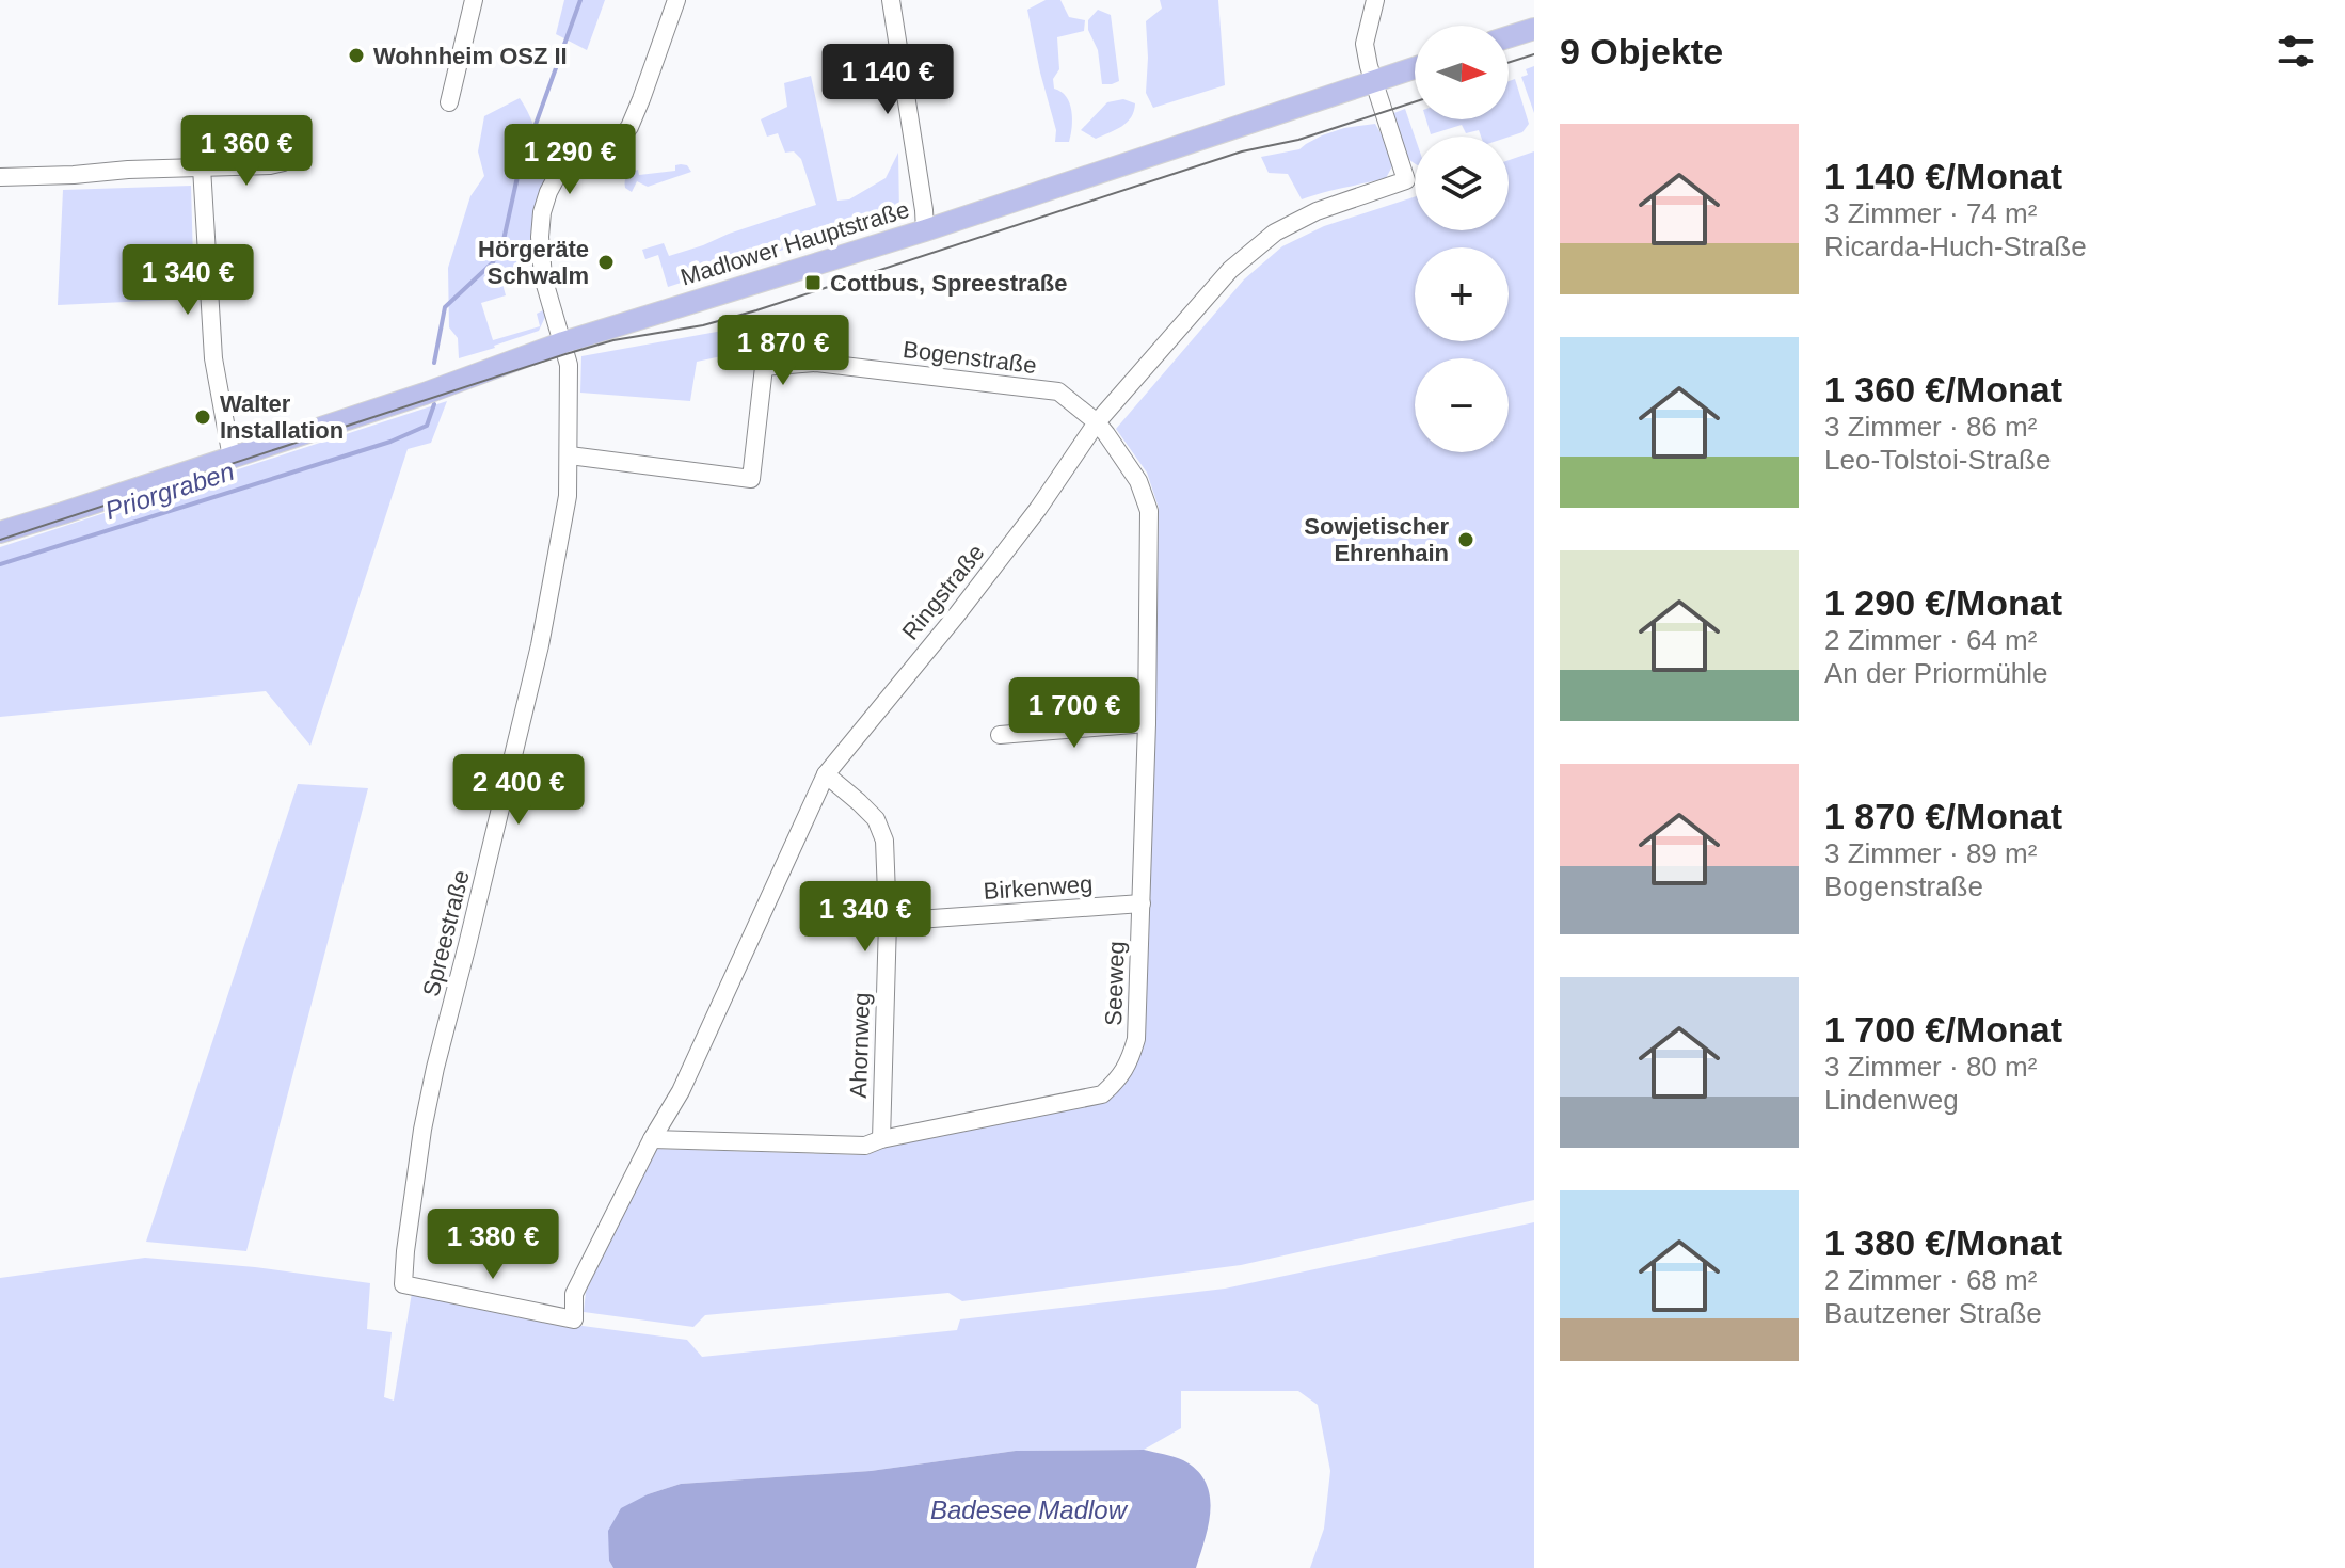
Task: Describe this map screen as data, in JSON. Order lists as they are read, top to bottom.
{
  "streets": {
    "main road": ["Madlower Hauptstraße"],
    "street": [
      "Bogenstraße",
      "Ringstraße",
      "Birkenweg",
      "Spreestraße",
      "Seeweg",
      "Ahornweg"
    ]
  },
  "crossings": [
    ["Madlower Hauptstraße", "Ringstraße"],
    ["Madlower Hauptstraße", "Spreestraße"],
    ["Bogenstraße", "Ringstraße"],
    ["Bogenstraße", "Spreestraße"],
    ["Bogenstraße", "Seeweg"],
    ["Ringstraße", "Spreestraße"],
    ["Ringstraße", "Seeweg"],
    ["Ringstraße", "Ahornweg"],
    ["Birkenweg", "Seeweg"],
    ["Birkenweg", "Ahornweg"],
    ["Seeweg", "Ahornweg"]
  ],
  "water": ["Priorgraben", "Badesee Madlow"],
  "places": {
    "other": [
      "Wohnheim OSZ II",
      "Hörgeräte Schwalm",
      "Walter Installation",
      "Sowjetischer Ehrenhain"
    ],
    "transit": ["Cottbus, Spreestraße"]
  },
  "north": "right",
  "page": {
    "heading": "9 Objekte",
    "map_buttons": ["+", "−"],
    "price": [
      "1 140 €",
      "1 360 €",
      "1 290 €",
      "1 340 €",
      "1 870 €",
      "1 700 €",
      "2 400 €",
      "1 340 €",
      "1 380 €"
    ],
    "list": [
      {
        "name": "1 140 €/Monat",
        "note": "3 Zimmer · 74 m² · Ricarda-Huch-Straße"
      },
      {
        "name": "1 360 €/Monat",
        "note": "3 Zimmer · 86 m² · Leo-Tolstoi-Straße"
      },
      {
        "name": "1 290 €/Monat",
        "note": "2 Zimmer · 64 m² · An der Priormühle"
      },
      {
        "name": "1 870 €/Monat",
        "note": "3 Zimmer · 89 m² · Bogenstraße"
      },
      {
        "name": "1 700 €/Monat",
        "note": "3 Zimmer · 80 m² · Lindenweg"
      },
      {
        "name": "1 380 €/Monat",
        "note": "2 Zimmer · 68 m² · Bautzener Straße"
      }
    ]
  }
}
